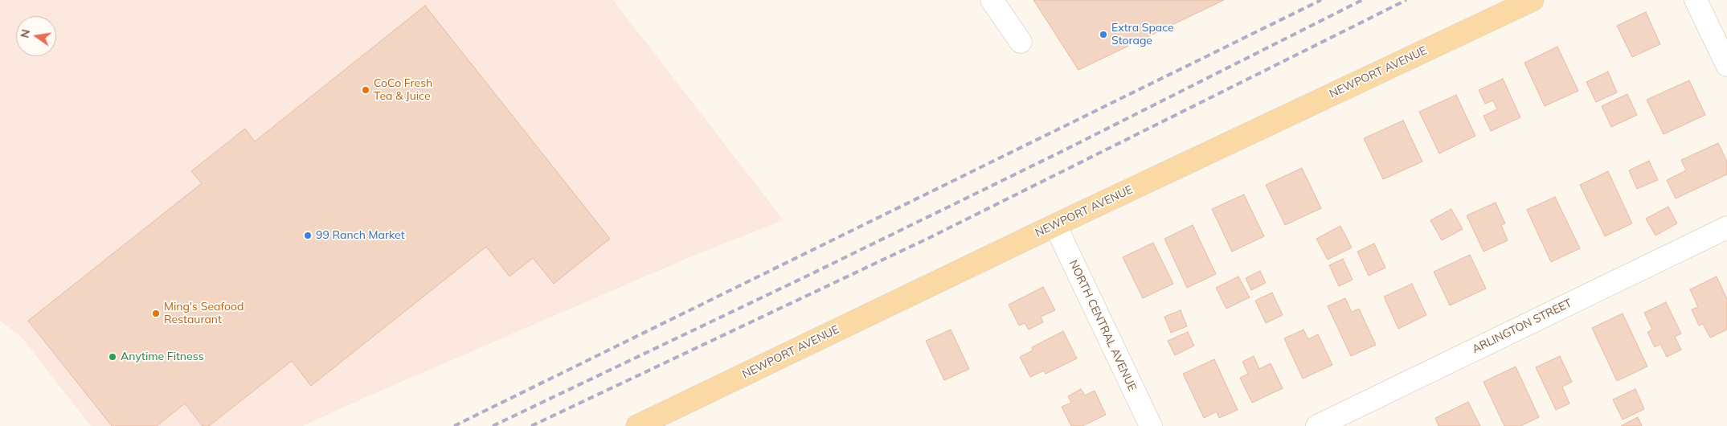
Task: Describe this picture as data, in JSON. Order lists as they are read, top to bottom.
{
  "streets": {
    "main road": ["NEWPORT AVENUE"],
    "street": ["NORTH CENTRAL AVENUE", "ARLINGTON STREET"]
  },
  "crossings": [
    ["NEWPORT AVENUE", "NORTH CENTRAL AVENUE"]
  ],
  "places": [
    "Extra Space Storage",
    "CoCo Fresh Tea & Juice",
    "99 Ranch Market",
    "Ming's Seafood Restaurant",
    "Anytime Fitness"
  ],
  "north": "left"
}
